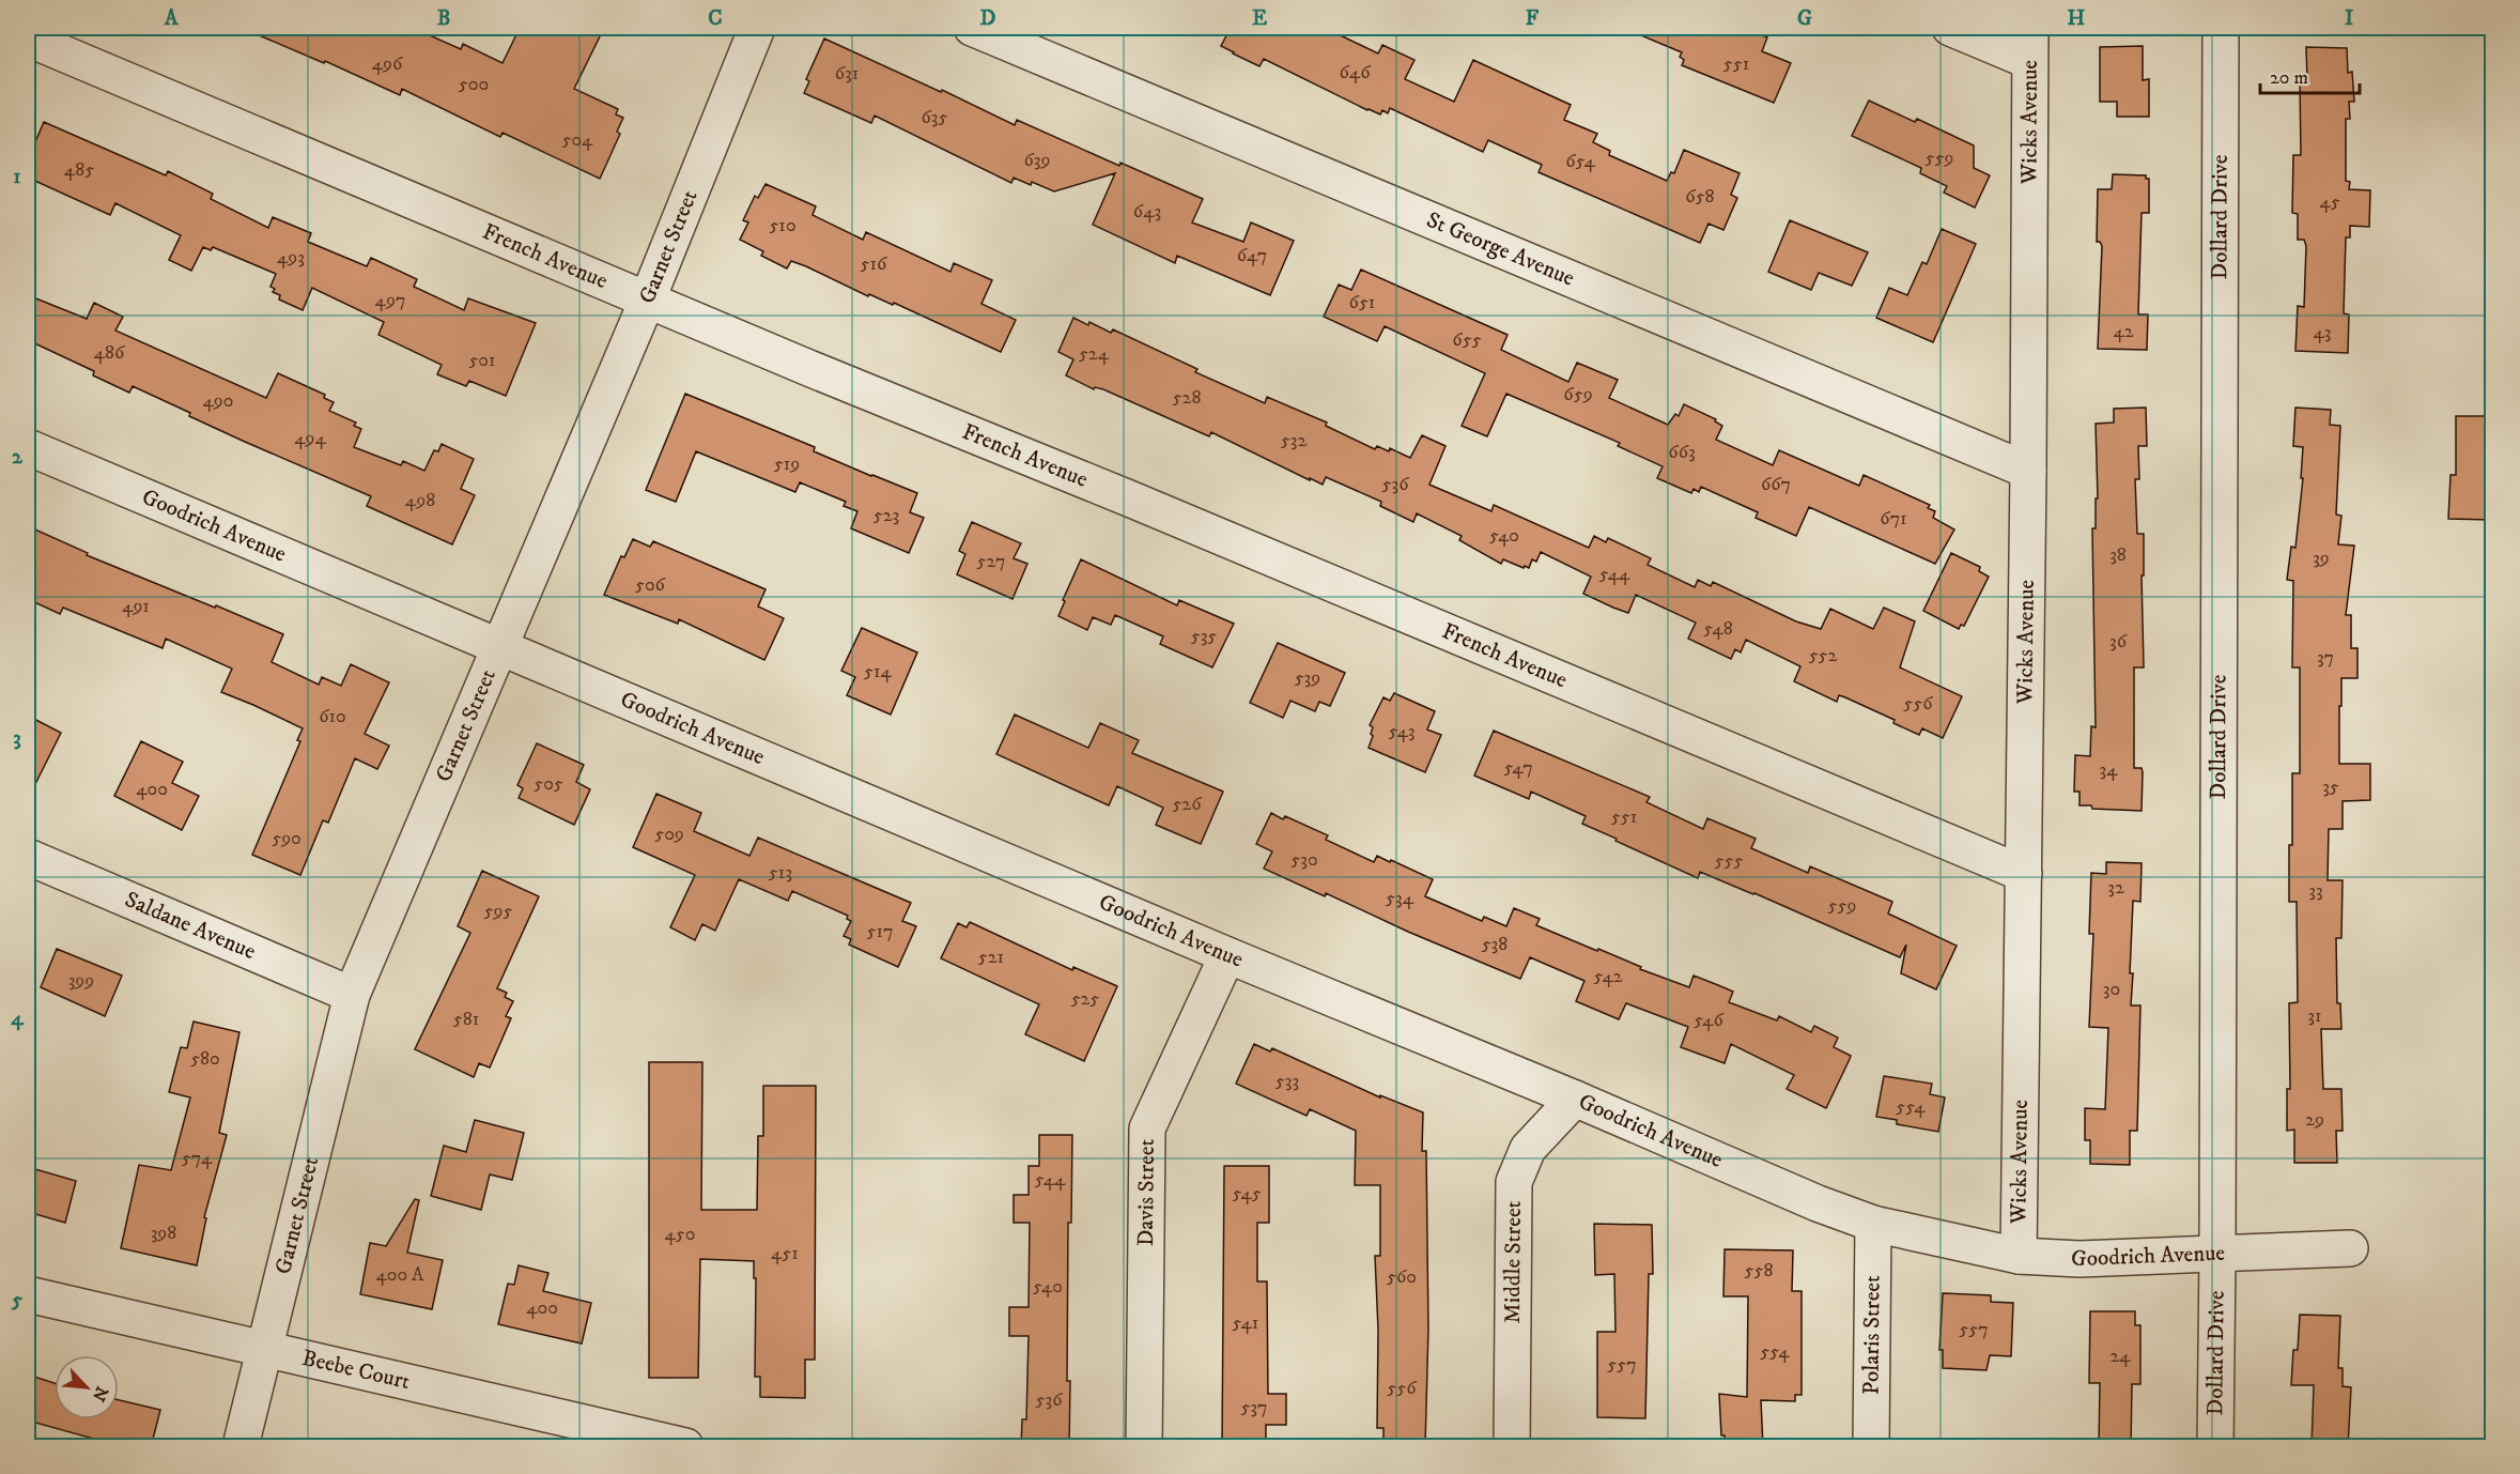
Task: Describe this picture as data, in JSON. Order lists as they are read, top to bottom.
{
  "streets": {
    "street": [
      "Wicks Avenue",
      "Dollard Drive",
      "Garnet Street",
      "St George Avenue",
      "French Avenue",
      "Goodrich Avenue",
      "Saldane Avenue",
      "Davis Street",
      "Middle Street",
      "Polaris Street",
      "Beebe Court"
    ]
  },
  "crossings": [
    ["Wicks Avenue", "St George Avenue"],
    ["Wicks Avenue", "French Avenue"],
    ["Wicks Avenue", "Goodrich Avenue"],
    ["Dollard Drive", "Goodrich Avenue"],
    ["Garnet Street", "French Avenue"],
    ["Garnet Street", "Goodrich Avenue"],
    ["Garnet Street", "Saldane Avenue"],
    ["Garnet Street", "Beebe Court"],
    ["Goodrich Avenue", "Davis Street"],
    ["Goodrich Avenue", "Middle Street"],
    ["Goodrich Avenue", "Polaris Street"]
  ],
  "house_numbers": [
    "496",
    "551",
    "646",
    "631",
    "500",
    "635",
    "504",
    "559",
    "639",
    "654",
    "485",
    "658",
    "45",
    "643",
    "510",
    "647",
    "493",
    "516",
    "497",
    "651",
    "42",
    "43",
    "655",
    "486",
    "524",
    "501",
    "659",
    "528",
    "490",
    "494",
    "532",
    "663",
    "519",
    "536",
    "667",
    "498",
    "523",
    "671",
    "540",
    "38",
    "39",
    "527",
    "544",
    "506",
    "491",
    "548",
    "535",
    "36",
    "552",
    "37",
    "514",
    "539",
    "556",
    "610",
    "543",
    "547",
    "34",
    "505",
    "35",
    "400",
    "526",
    "551",
    "509",
    "590",
    "530",
    "555",
    "513",
    "32",
    "33",
    "534",
    "559",
    "595",
    "517",
    "538",
    "521",
    "542",
    "399",
    "30",
    "525",
    "31",
    "581",
    "546",
    "580",
    "533",
    "554",
    "29",
    "574",
    "544",
    "545",
    "398",
    "450",
    "451",
    "558",
    "400 A",
    "560",
    "540",
    "400",
    "541",
    "557",
    "554",
    "24",
    "557",
    "556",
    "536",
    "537"
  ],
  "scale_bar": "20 m",
  "north": "bottom right",
  "grid": {
    "columns": [
      "A",
      "B",
      "C",
      "D",
      "E",
      "F",
      "G",
      "H",
      "I"
    ],
    "rows": [
      "1",
      "2",
      "3",
      "4",
      "5"
    ]
  }
}
